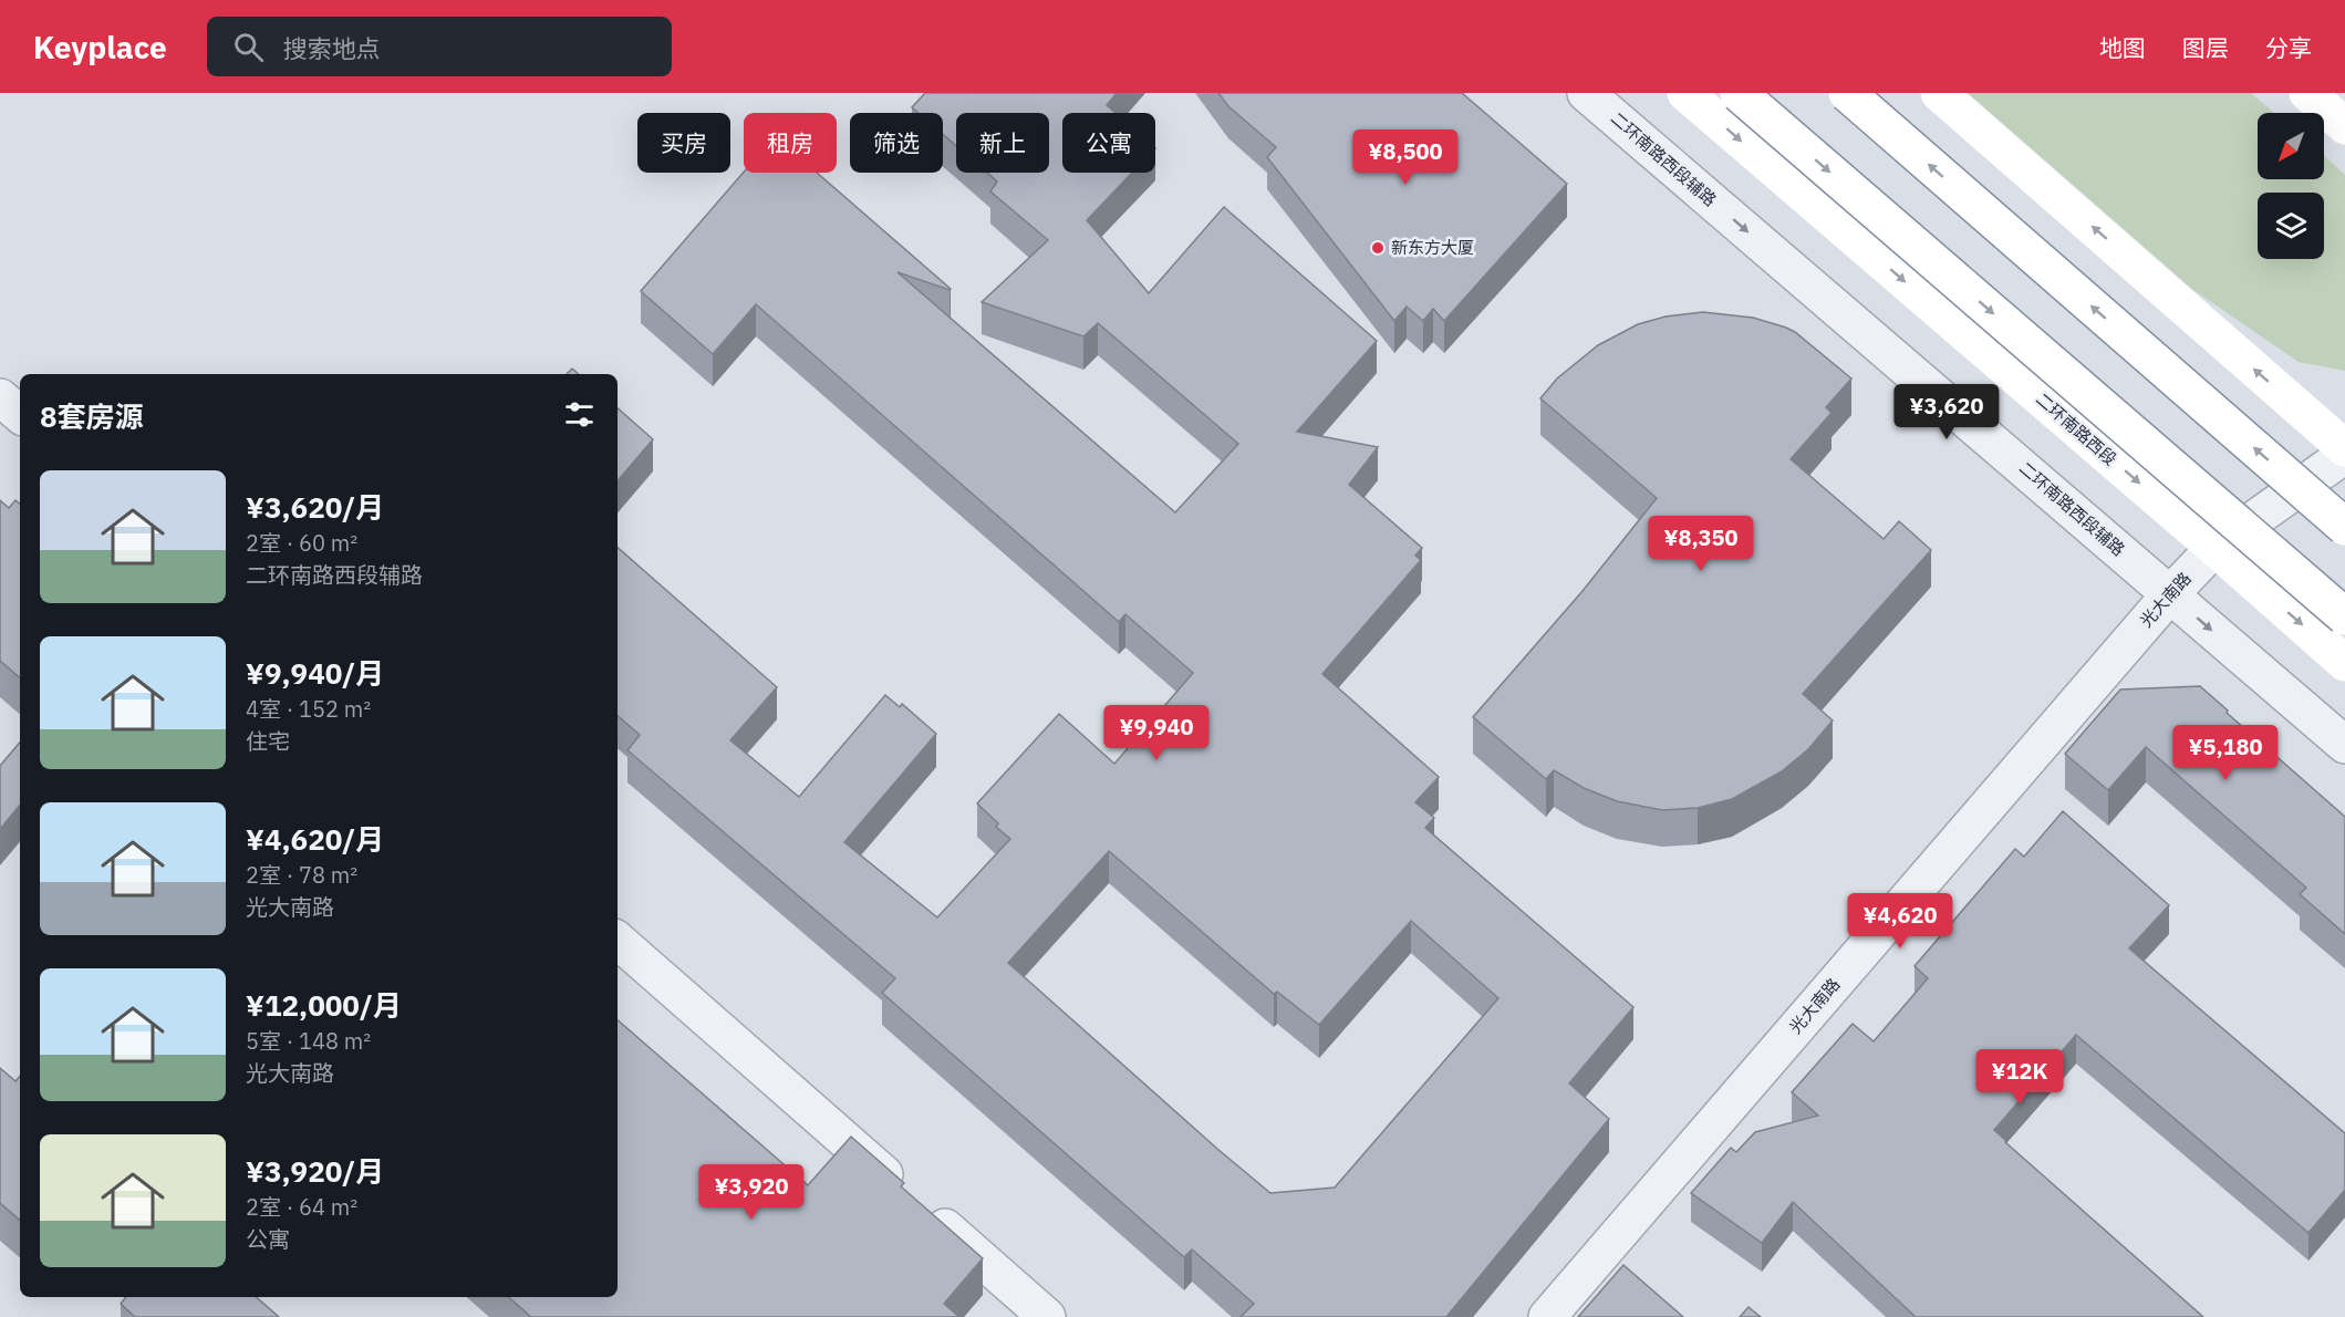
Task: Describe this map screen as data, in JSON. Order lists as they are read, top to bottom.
{
  "streets": {
    "main road": ["二环南路西段"],
    "street": ["二环南路西段辅路", "光大南路"]
  },
  "crossings": [
    ["二环南路西段辅路", "光大南路"],
    ["二环南路西段", "光大南路"]
  ],
  "one_way": ["二环南路西段辅路"],
  "places": ["新东方大厦"],
  "north": "bottom left",
  "page": {
    "header": "Keyplace",
    "search": "搜索地点",
    "nav": ["地图", "图层", "分享"],
    "chip": [
      "买房",
      "租房",
      "筛选",
      "新上",
      "公寓"
    ],
    "price": [
      "¥8,500",
      "¥3,620",
      "¥8,350",
      "¥9,940",
      "¥5,180",
      "¥4,620",
      "¥12K",
      "¥3,920"
    ],
    "heading": "8套房源",
    "list": [
      {
        "name": "¥3,620/月",
        "note": "2室 · 60 m² · 二环南路西段辅路"
      },
      {
        "name": "¥9,940/月",
        "note": "4室 · 152 m² · 住宅"
      },
      {
        "name": "¥4,620/月",
        "note": "2室 · 78 m² · 光大南路"
      },
      {
        "name": "¥12,000/月",
        "note": "5室 · 148 m² · 光大南路"
      },
      {
        "name": "¥3,920/月",
        "note": "2室 · 64 m² · 公寓"
      }
    ]
  }
}
